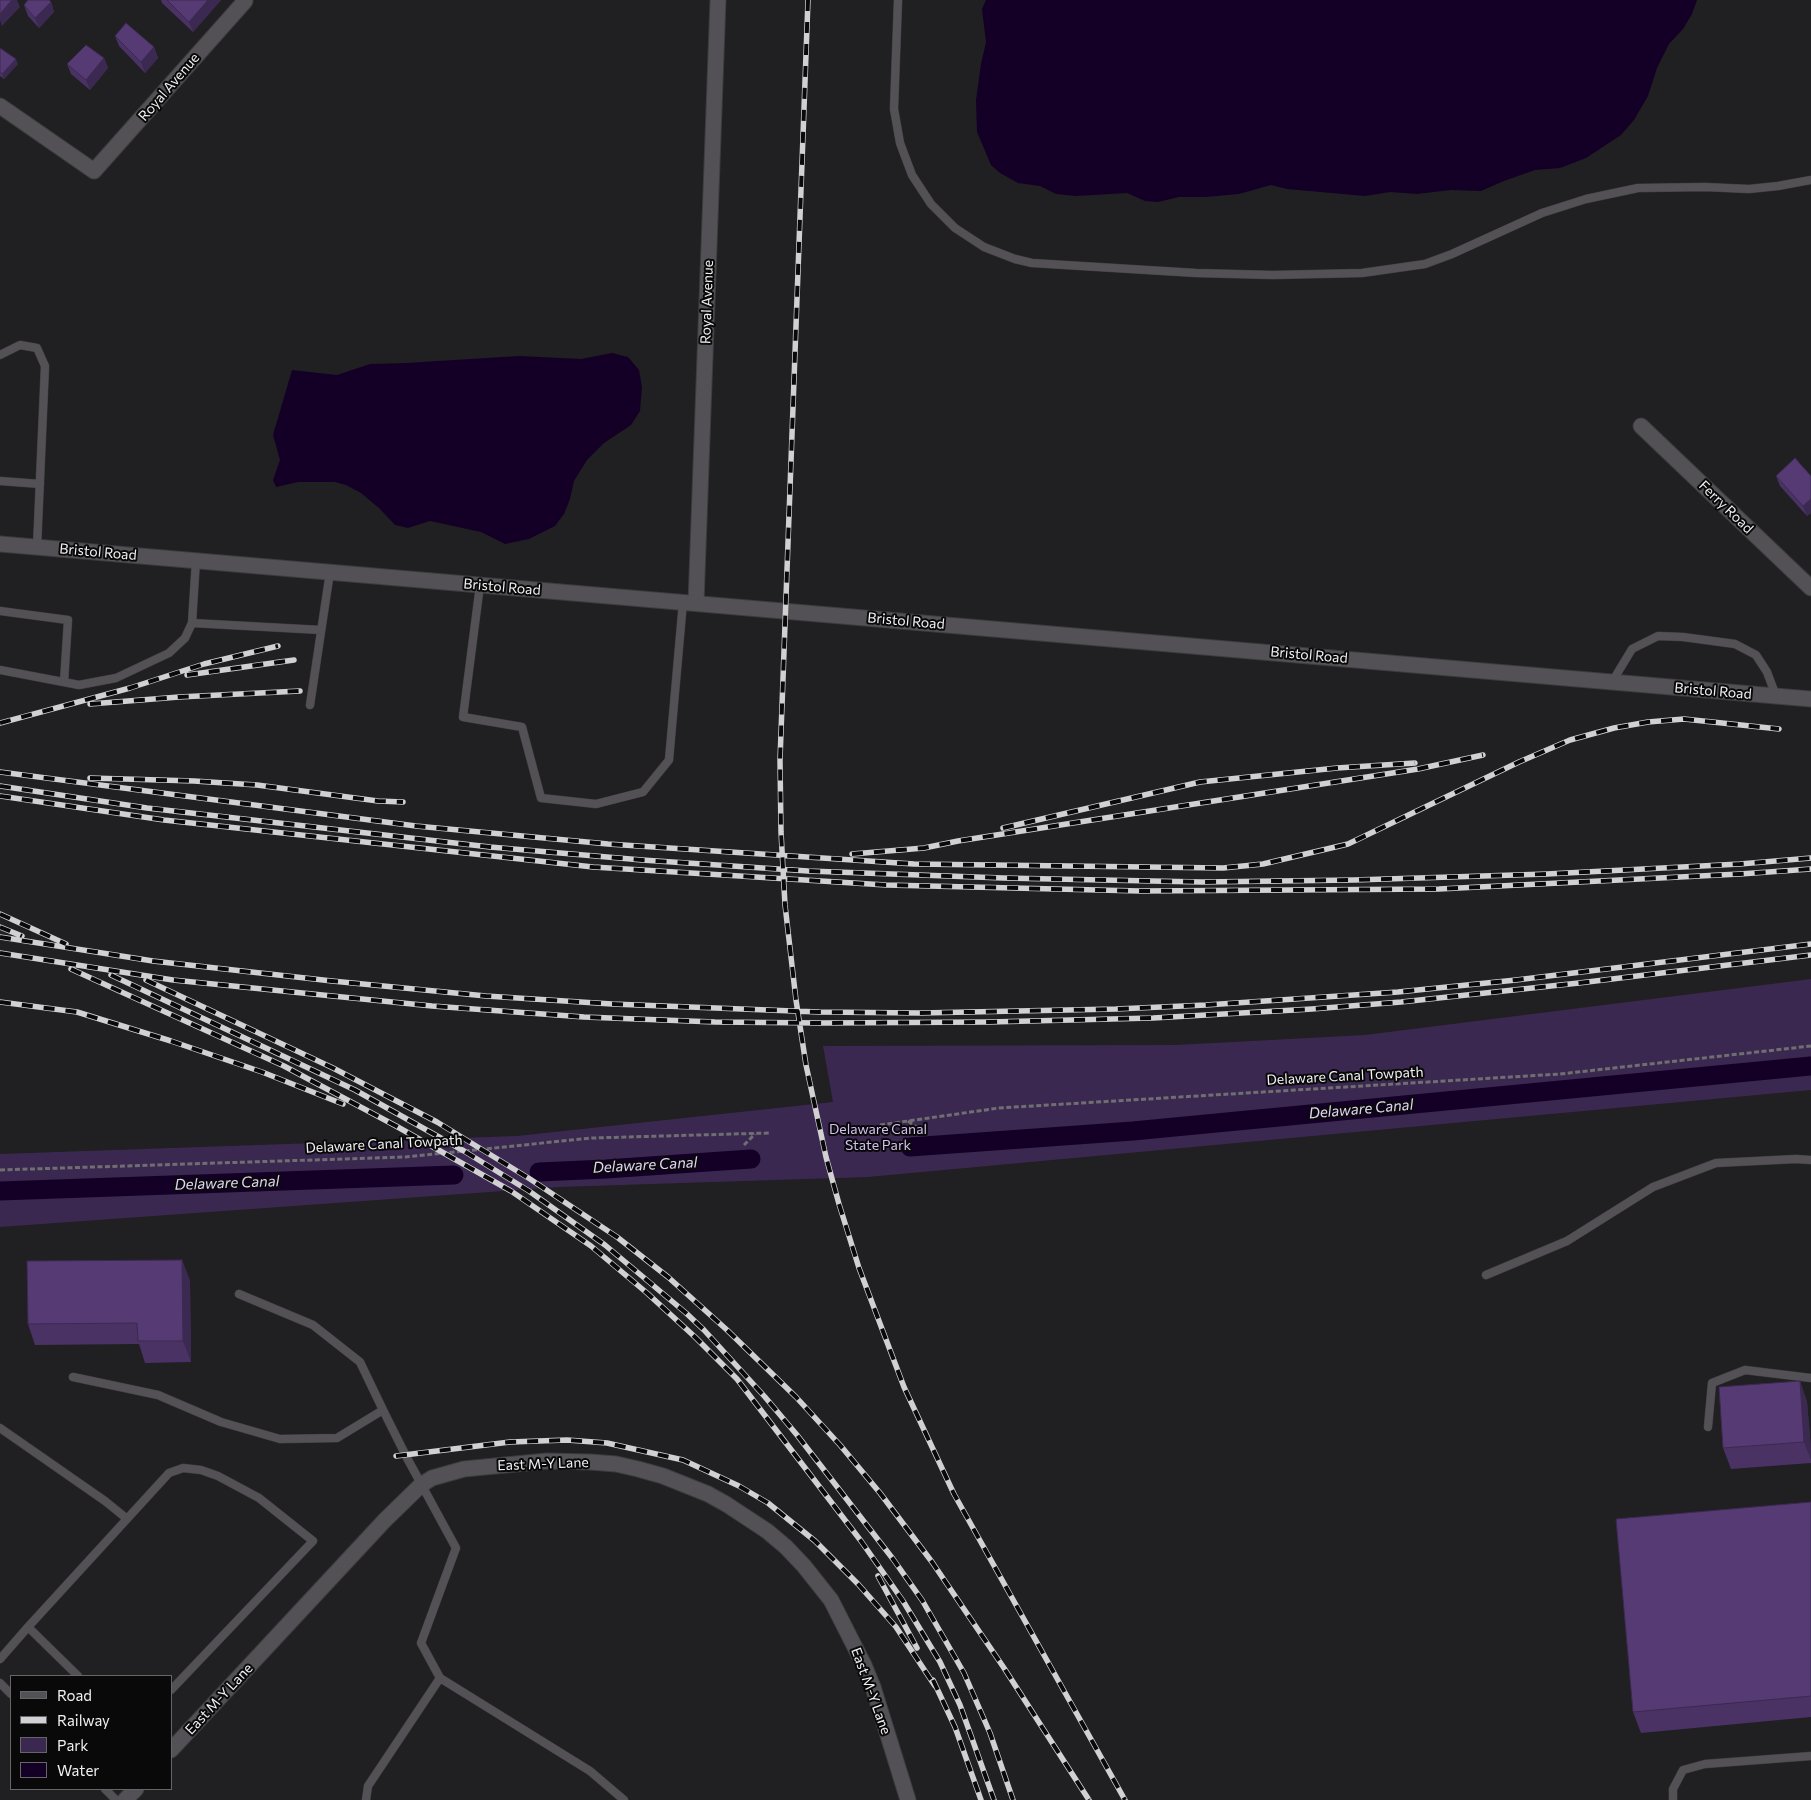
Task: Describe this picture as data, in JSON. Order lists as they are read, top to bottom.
{
  "streets": {
    "street": [
      "Royal Avenue",
      "Ferry Road",
      "Bristol Road",
      "East M-Y Lane"
    ],
    "path": ["Delaware Canal Towpath"]
  },
  "crossings": [
    ["Royal Avenue", "Bristol Road"]
  ],
  "water": ["Delaware Canal"],
  "parks": ["Delaware Canal State Park"],
  "legend": [
    "Road",
    "Railway",
    "Park",
    "Water"
  ]
}
